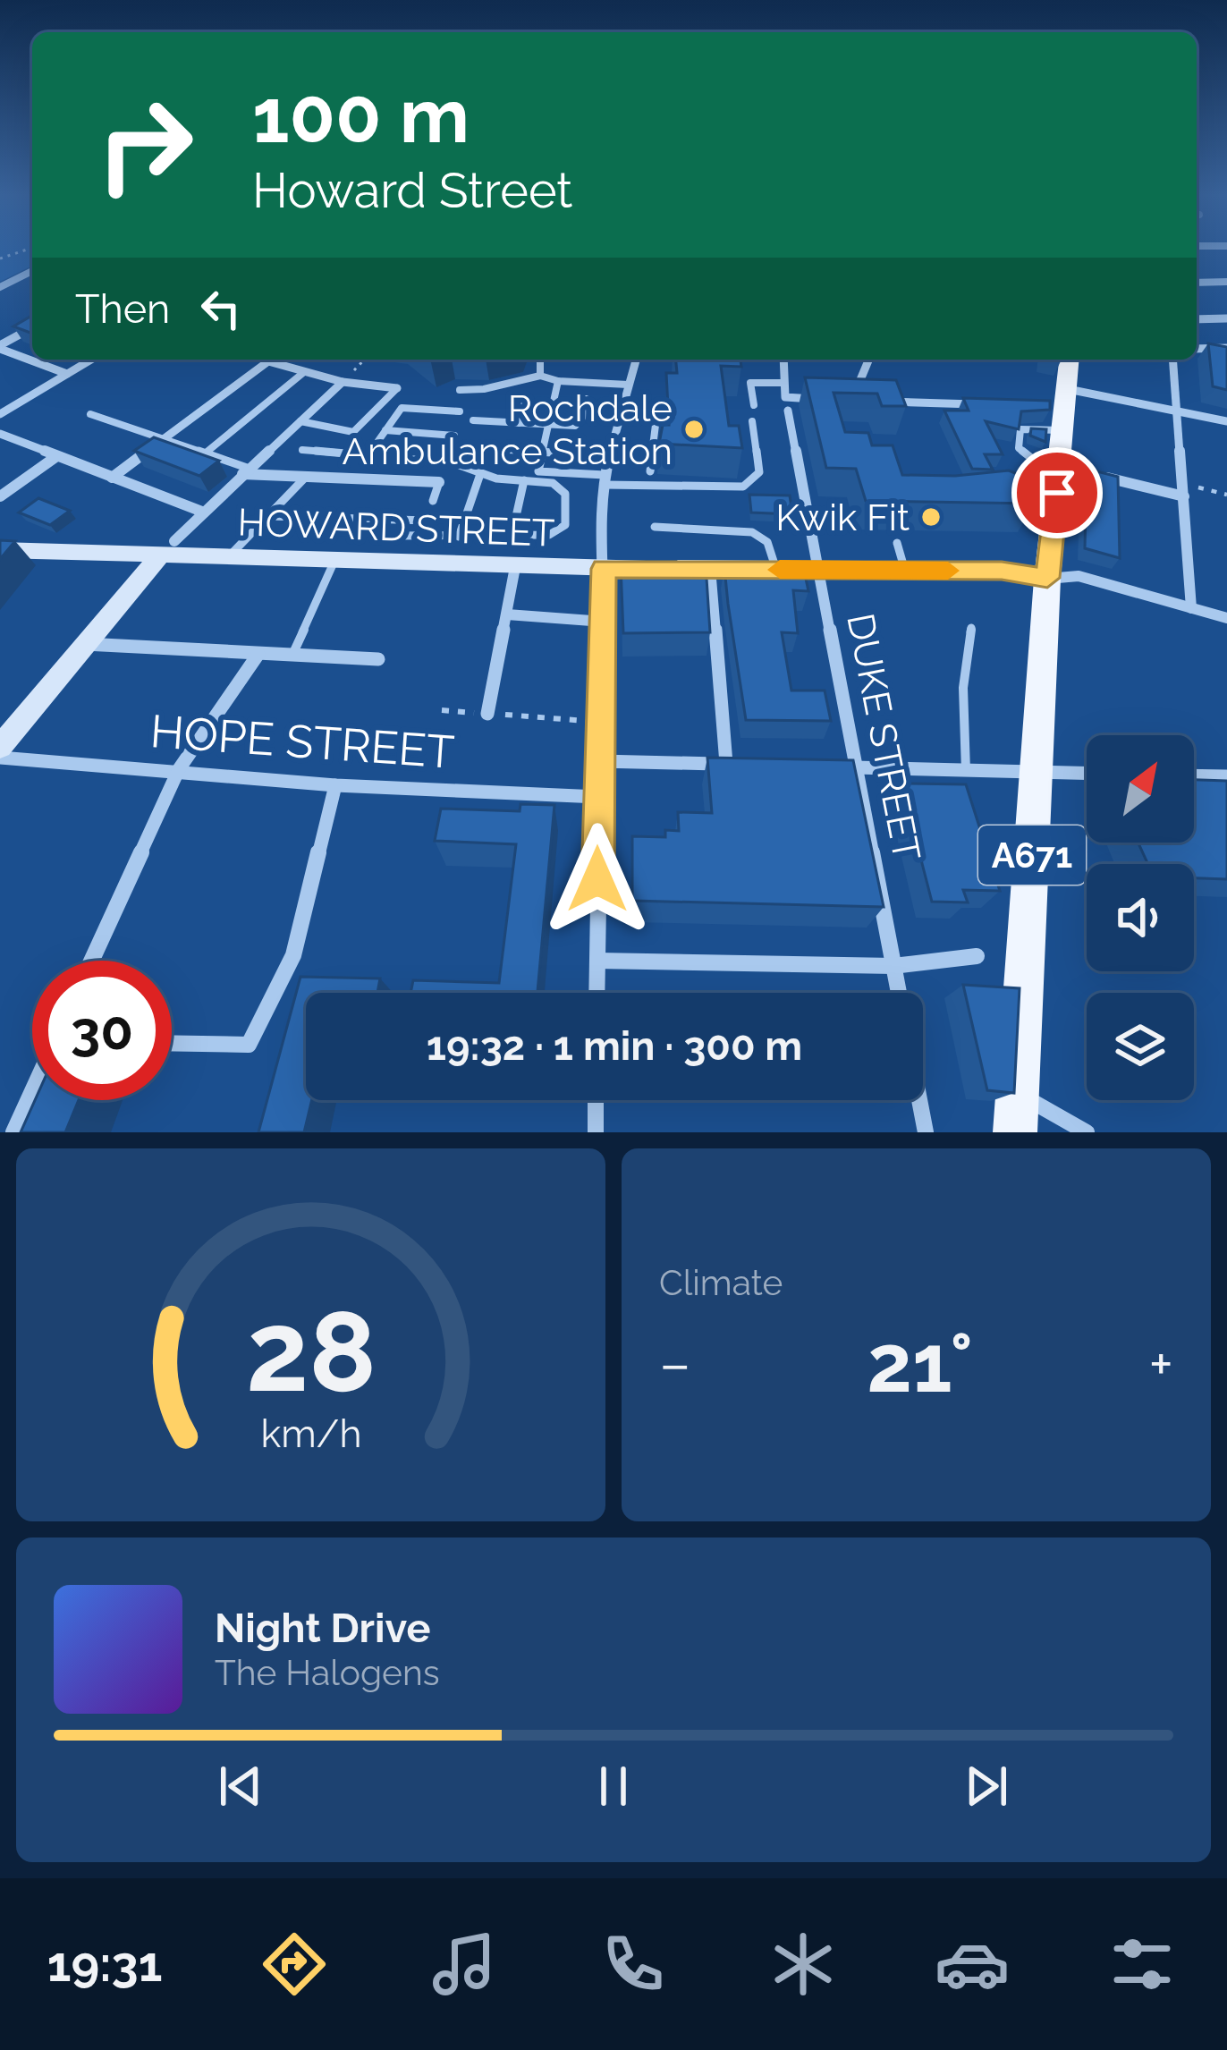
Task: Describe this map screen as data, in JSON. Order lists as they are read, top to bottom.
{
  "streets": {
    "main road": ["A671"],
    "street": ["HOWARD STREET", "DUKE STREET", "HOPE STREET"]
  },
  "crossings": [
    ["HOWARD STREET", "DUKE STREET"],
    ["HOWARD STREET", "A671"]
  ],
  "places": ["Rochdale Ambulance Station", "Kwik Fit"],
  "north": "top right",
  "page": {
    "turn": ["100 m", "Howard Street"],
    "then": "Then",
    "limit": "30",
    "trip": "19:32 · 1 min · 300 m",
    "tile": "Climate",
    "heat": ["−", "21°", "+"],
    "song": ["Night Drive", "The Halogens"],
    "tabs": "19:31",
    "gauge": ["28", "km/h"]
  }
}
